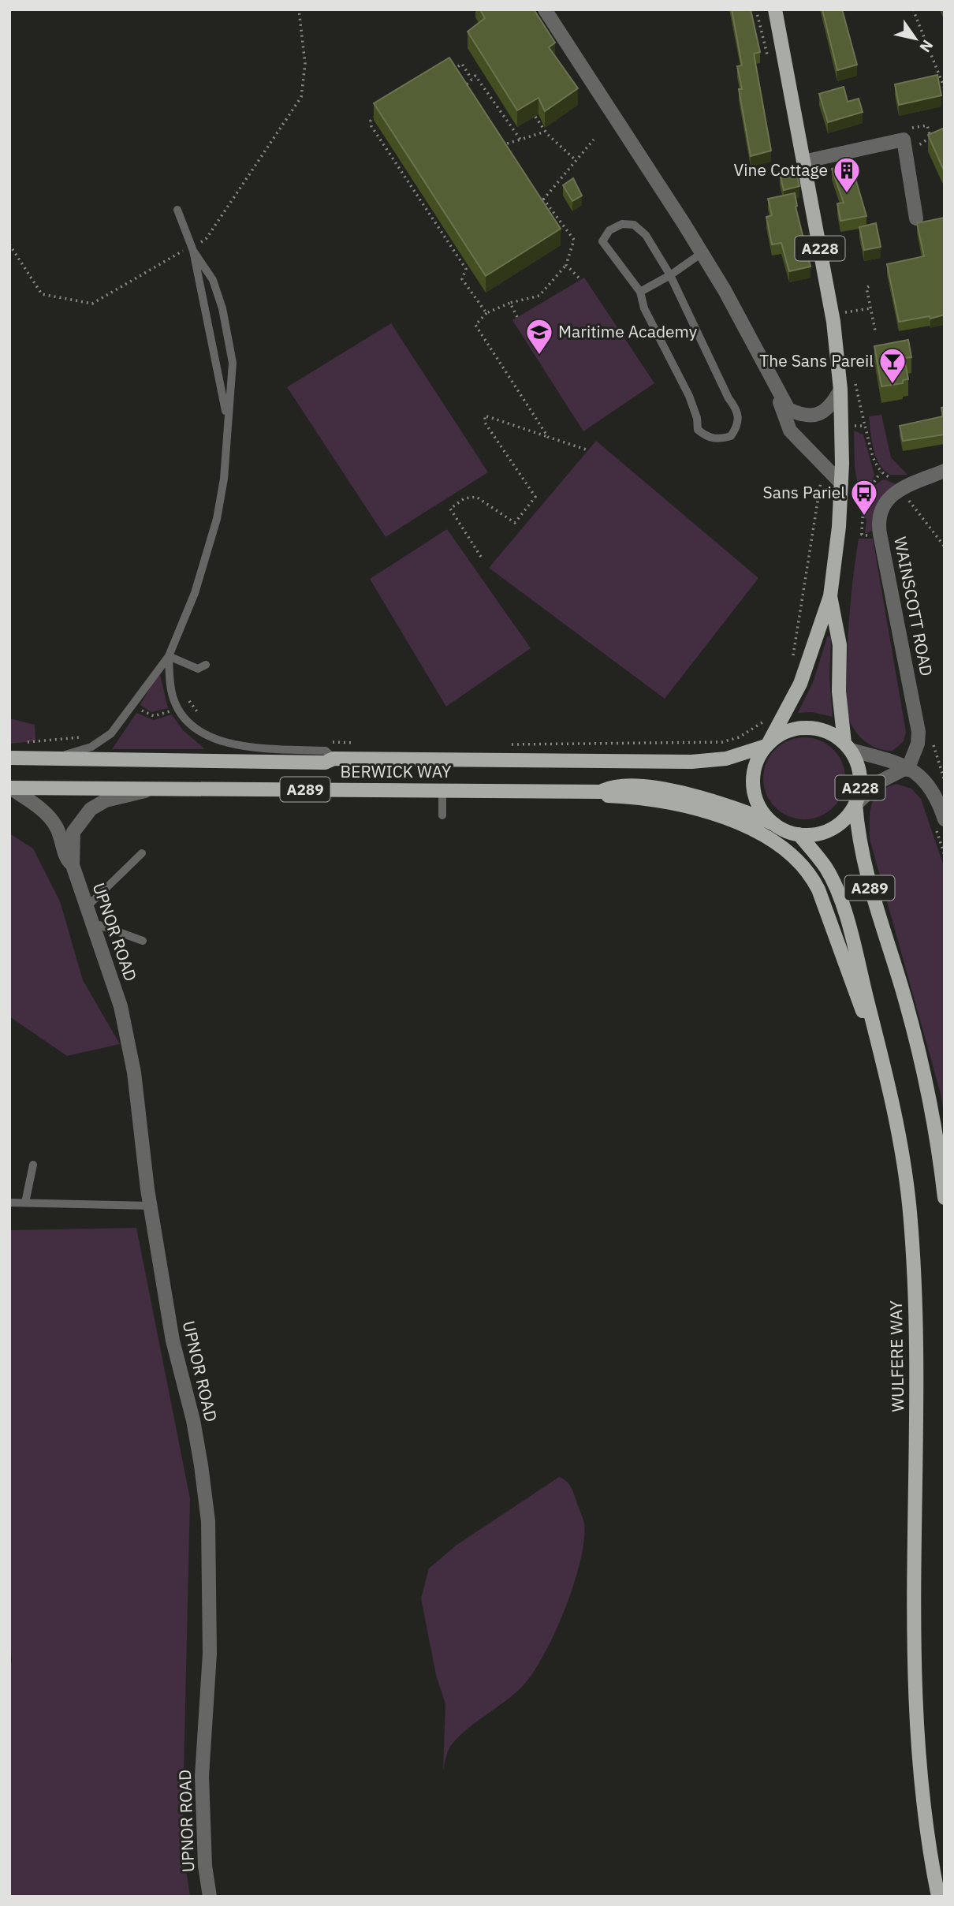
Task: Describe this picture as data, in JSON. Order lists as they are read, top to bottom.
{
  "streets": {
    "main road": [
      "A228",
      "BERWICK WAY",
      "A289",
      "WULFERE WAY"
    ],
    "street": ["WAINSCOTT ROAD", "UPNOR ROAD"]
  },
  "crossings": [
    ["A228", "BERWICK WAY"],
    ["A228", "A289"],
    ["A228", "WULFERE WAY"],
    ["BERWICK WAY", "A289"],
    ["BERWICK WAY", "WULFERE WAY"],
    ["A289", "WULFERE WAY"]
  ],
  "places": {
    "building": ["Vine Cottage"],
    "school or university": ["Maritime Academy"],
    "bar": ["The Sans Pareil"],
    "bus stop": ["Sans Pariel"]
  },
  "north": "bottom right"
}
